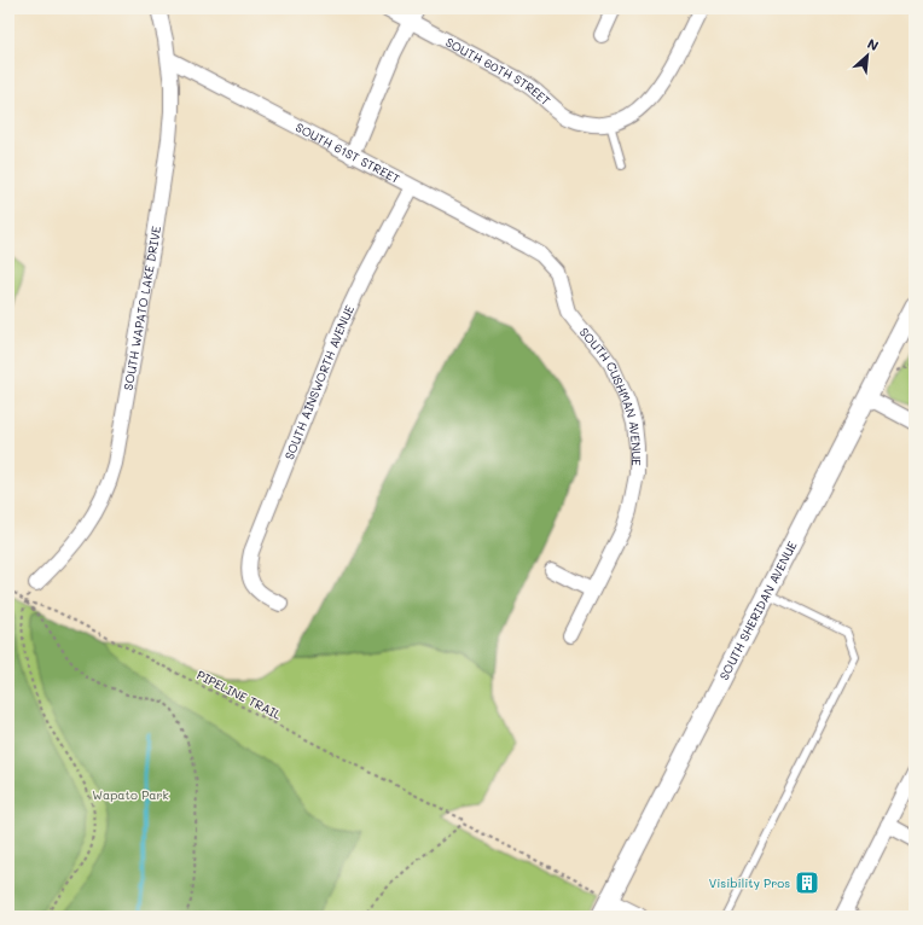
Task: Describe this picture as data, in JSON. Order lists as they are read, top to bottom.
{
  "streets": {
    "street": [
      "SOUTH 60TH STREET",
      "SOUTH 61ST STREET",
      "SOUTH WAPATO LAKE DRIVE",
      "SOUTH AINSWORTH AVENUE",
      "SOUTH CUSHMAN AVENUE",
      "SOUTH SHERIDAN AVENUE"
    ],
    "path": ["PIPELINE TRAIL"]
  },
  "crossings": [
    ["SOUTH 61ST STREET", "SOUTH WAPATO LAKE DRIVE"],
    ["SOUTH 61ST STREET", "SOUTH AINSWORTH AVENUE"],
    ["SOUTH 61ST STREET", "SOUTH CUSHMAN AVENUE"]
  ],
  "parks": ["Wapato Park"],
  "places": {
    "building": ["Visibility Pros"]
  },
  "north": "top right"
}
